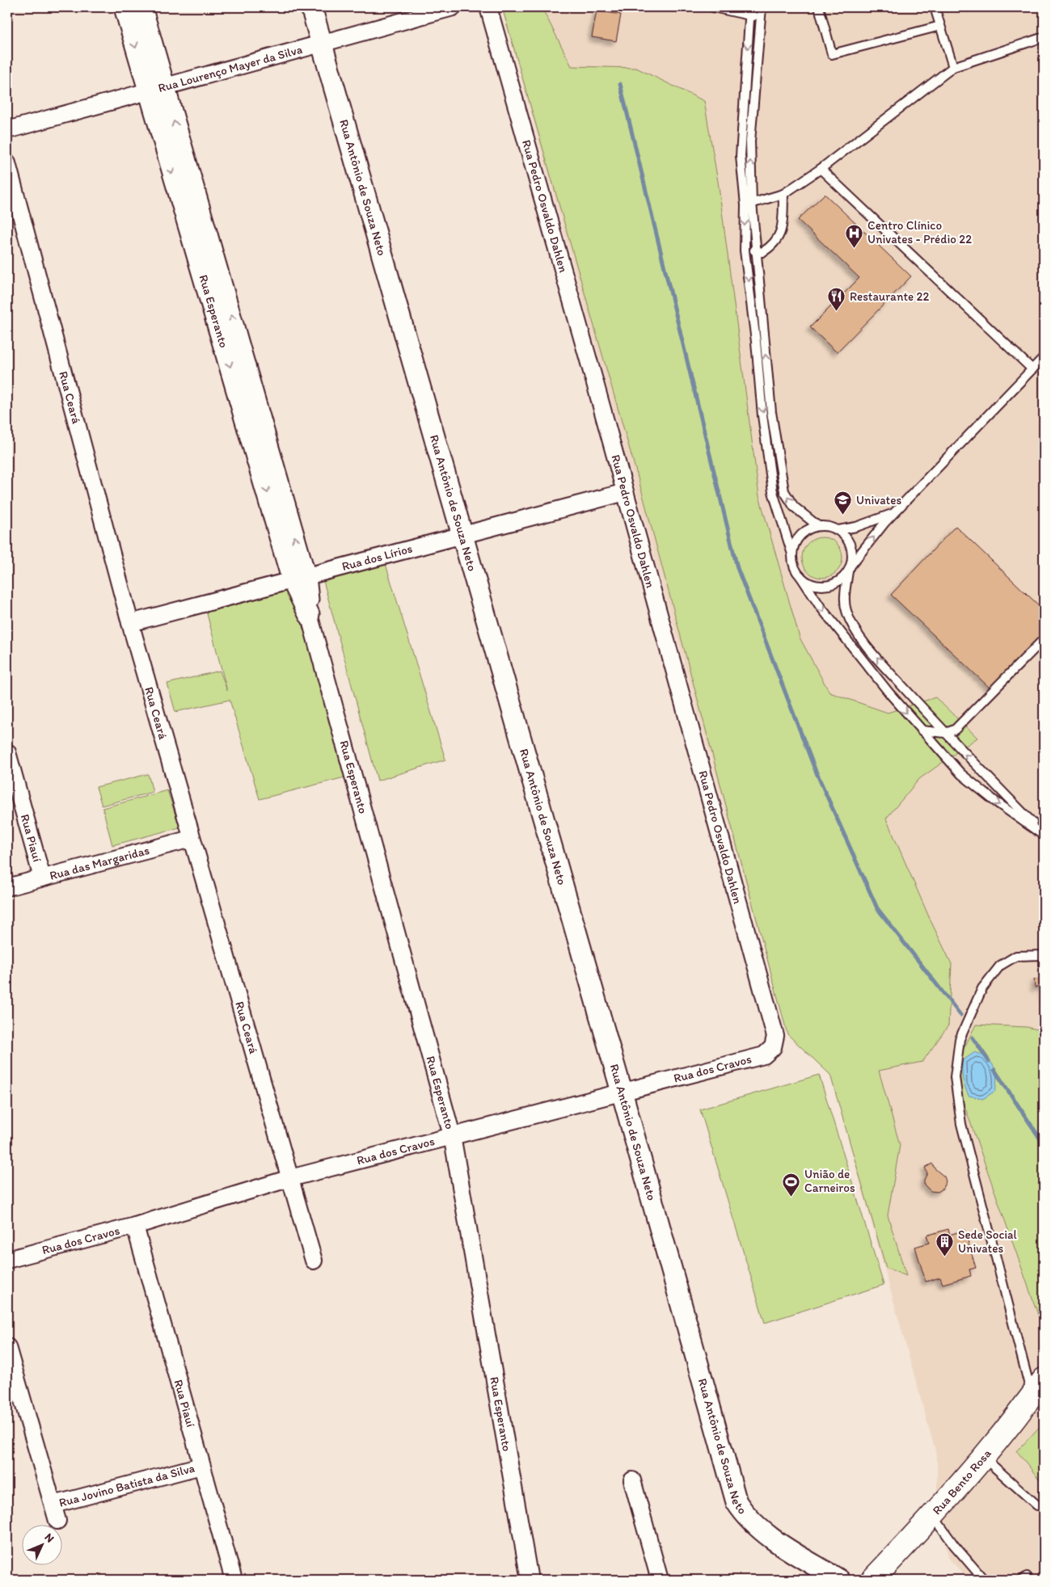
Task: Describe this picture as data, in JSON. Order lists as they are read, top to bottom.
{
  "streets": {
    "main road": ["Rua Bento Rosa"],
    "street": [
      "Rua Lourenço Mayer da Silva",
      "Rua Antônio de Souza Neto",
      "Rua Pedro Osvaldo Dahlen",
      "Rua Esperanto",
      "Rua Ceará",
      "Rua dos Lírios",
      "Rua Piauí",
      "Rua das Margaridas",
      "Rua dos Cravos",
      "Rua Jovino Batista da Silva"
    ]
  },
  "crossings": [
    ["Rua Lourenço Mayer da Silva", "Rua Antônio de Souza Neto"],
    ["Rua Lourenço Mayer da Silva", "Rua Esperanto"],
    ["Rua Antônio de Souza Neto", "Rua dos Lírios"],
    ["Rua Antônio de Souza Neto", "Rua dos Cravos"],
    ["Rua Pedro Osvaldo Dahlen", "Rua dos Lírios"],
    ["Rua Pedro Osvaldo Dahlen", "Rua dos Cravos"],
    ["Rua Esperanto", "Rua dos Lírios"],
    ["Rua Esperanto", "Rua dos Cravos"],
    ["Rua Ceará", "Rua dos Lírios"],
    ["Rua Ceará", "Rua das Margaridas"],
    ["Rua Ceará", "Rua dos Cravos"],
    ["Rua Piauí", "Rua das Margaridas"],
    ["Rua Piauí", "Rua dos Cravos"],
    ["Rua Piauí", "Rua Jovino Batista da Silva"]
  ],
  "places": {
    "hospital": ["Centro Clínico Univates - Prédio 22"],
    "restaurant": ["Restaurante 22"],
    "school or university": ["Univates"],
    "sports": ["União de Carneiros"],
    "building": ["Sede Social Univates"]
  },
  "north": "top right"
}
